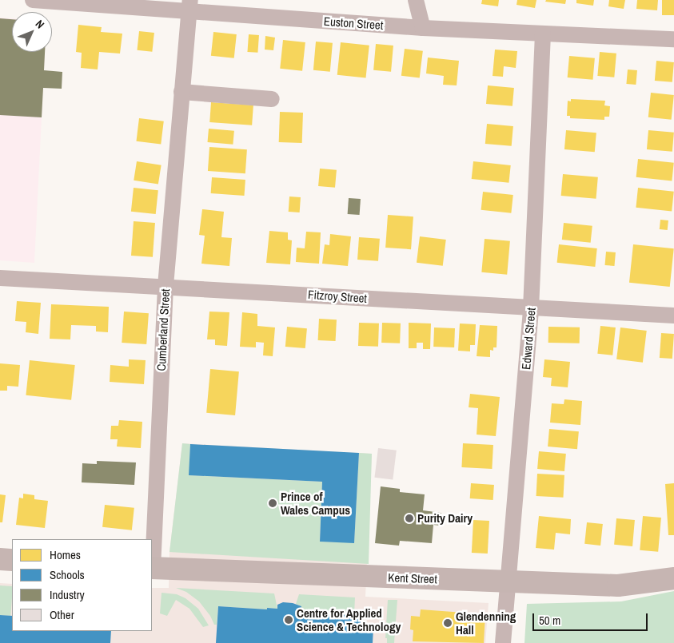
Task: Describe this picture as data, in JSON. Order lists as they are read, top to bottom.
{
  "streets": {
    "street": [
      "Euston Street",
      "Fitzroy Street",
      "Cumberland Street",
      "Edward Street",
      "Kent Street"
    ]
  },
  "crossings": [
    ["Euston Street", "Cumberland Street"],
    ["Euston Street", "Edward Street"],
    ["Fitzroy Street", "Cumberland Street"],
    ["Fitzroy Street", "Edward Street"],
    ["Cumberland Street", "Kent Street"],
    ["Edward Street", "Kent Street"]
  ],
  "places": [
    "Prince of Wales Campus",
    "Purity Dairy",
    "Centre for Applied Science & Technology",
    "Glendenning Hall"
  ],
  "legend": [
    "Homes",
    "Schools",
    "Industry",
    "Other"
  ],
  "scale_bar": "50 m",
  "north": "top right"
}
